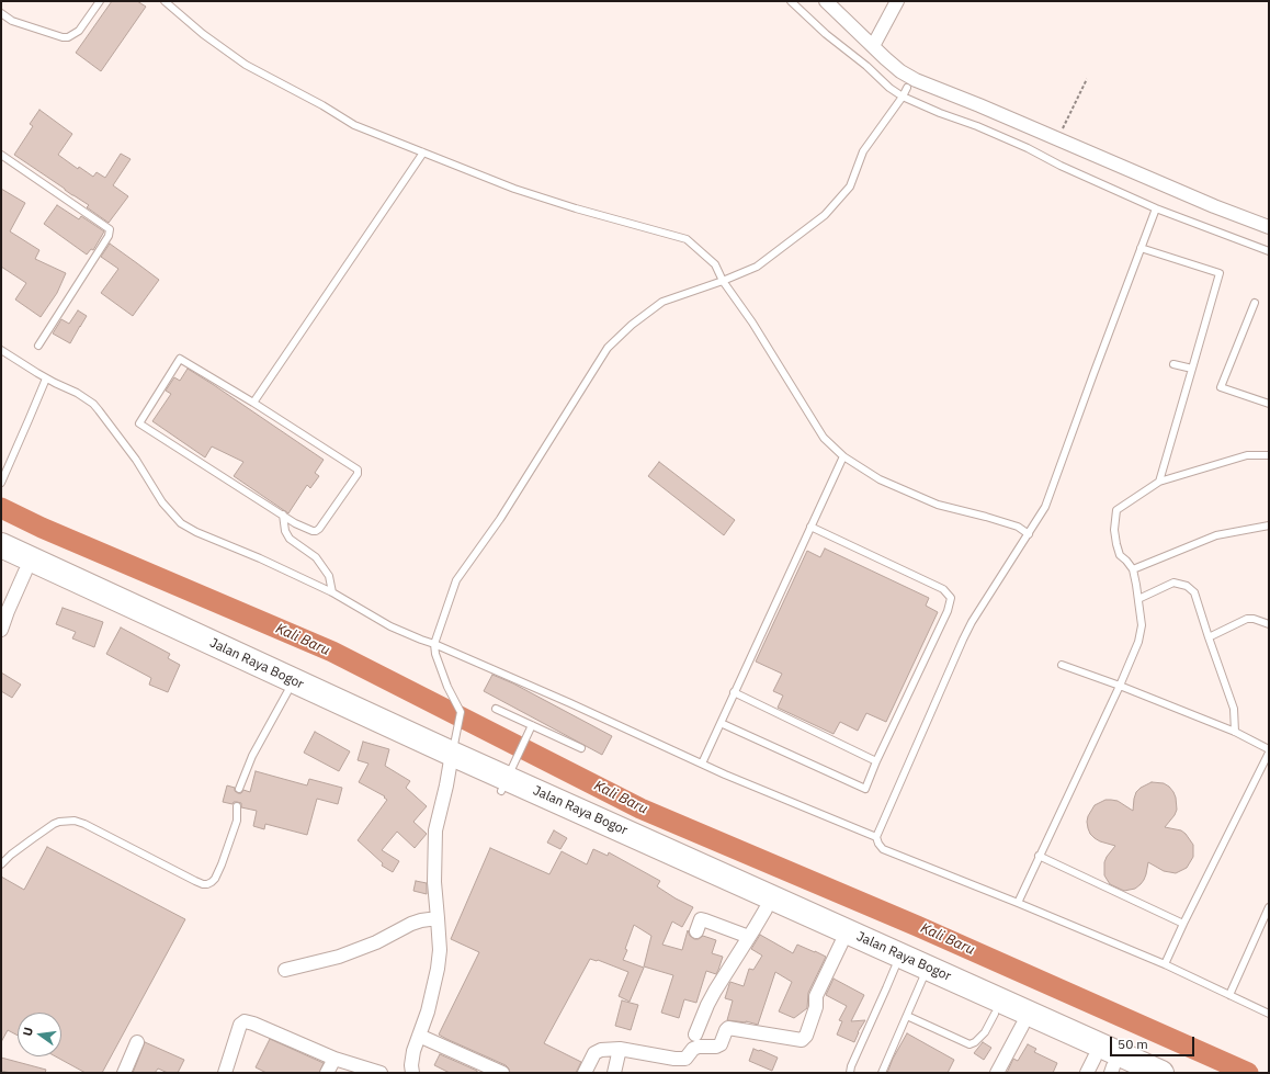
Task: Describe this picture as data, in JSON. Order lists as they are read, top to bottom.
{
  "streets": {
    "highway": ["Jalan Raya Bogor"]
  },
  "water": ["Kali Baru"],
  "scale_bar": "50 m",
  "north": "left"
}
